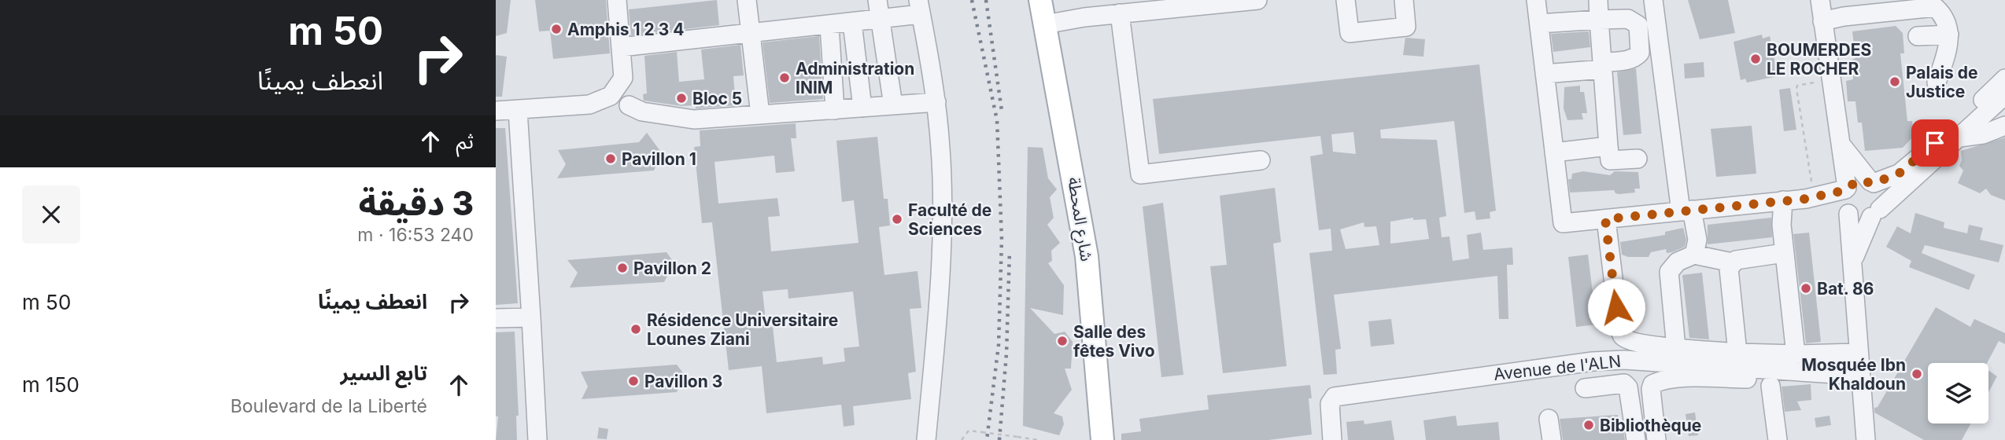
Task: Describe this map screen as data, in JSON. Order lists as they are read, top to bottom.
{
  "streets": {
    "main road": ["شارع المحطة"],
    "street": ["Avenue de l'ALN"]
  },
  "places": [
    "Amphis 1 2 3 4",
    "BOUMERDES LE ROCHER",
    "Administration INIM",
    "Palais de Justice",
    "Bloc 5",
    "Pavillon 1",
    "Faculté de Sciences",
    "Pavillon 2",
    "Bat. 86",
    "Résidence Universitaire Lounes Ziani",
    "Salle des fêtes Vivo",
    "Mosquée Ibn Khaldoun",
    "Pavillon 3",
    "Bibliothèque"
  ],
  "page": {
    "turn": ["50 m", "انعطف يمينًا"],
    "then": "ثم",
    "heading": ["3 دقيقة", "240 m · 16:53"],
    "list": [
      {
        "name": "انعطف يمينًا",
        "value": "50 m"
      },
      {
        "name": "تابع السير",
        "note": "Boulevard de la Liberté",
        "value": "150 m"
      }
    ]
  }
}
